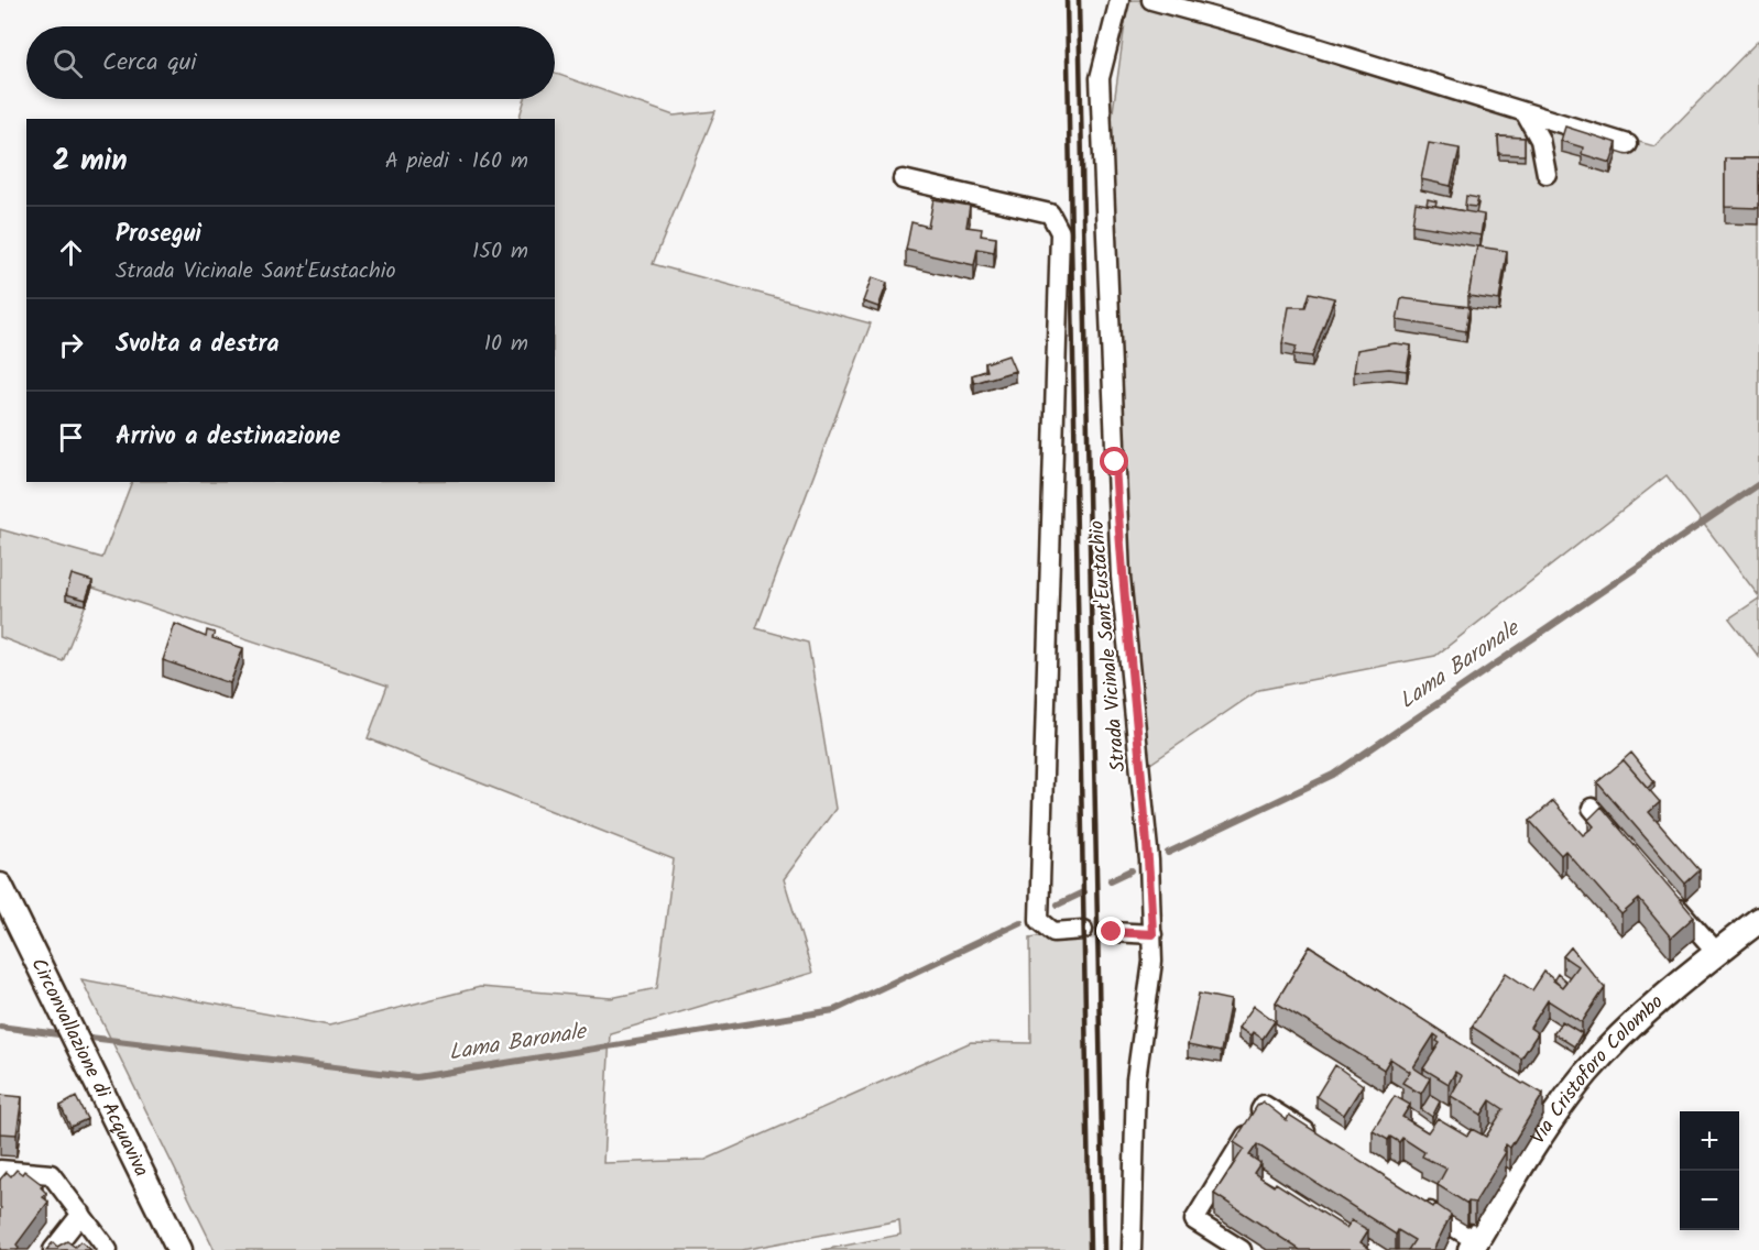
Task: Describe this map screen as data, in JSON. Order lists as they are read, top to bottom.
{
  "streets": {
    "main road": ["Circonvallazione di Acquaviva", "Via Cristoforo Colombo"],
    "street": ["Strada Vicinale Sant'Eustachio"]
  },
  "water": ["Lama Baronale"],
  "page": {
    "search": "Cerca qui",
    "heading": ["2 min", "A piedi · 160 m"],
    "list": [
      ["Prosegui", "Strada Vicinale Sant'Eustachio", "150 m"],
      ["Svolta a destra", "10 m"],
      "Arrivo a destinazione"
    ],
    "map_buttons": ["+", "−"]
  }
}
